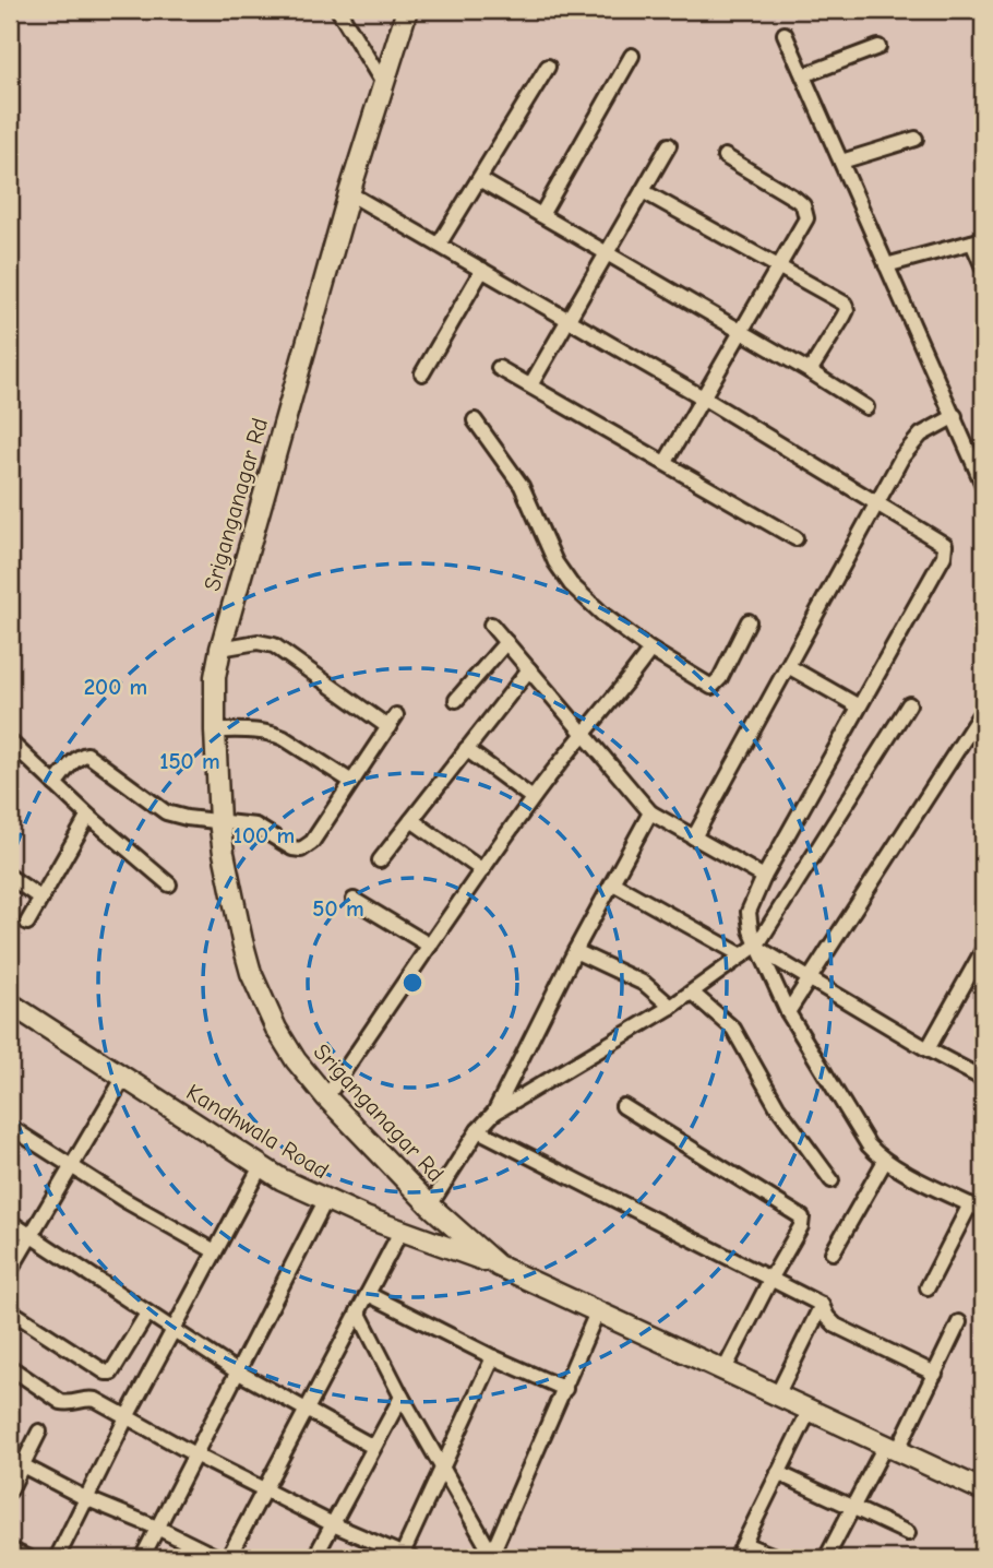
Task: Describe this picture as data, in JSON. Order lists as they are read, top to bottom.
{
  "streets": {
    "main road": ["Sriganganagar Rd", "Kandhwala Road"]
  },
  "crossings": [
    ["Sriganganagar Rd", "Kandhwala Road"]
  ],
  "rings": [
    "200 m",
    "150 m",
    "100 m",
    "50 m"
  ]
}
